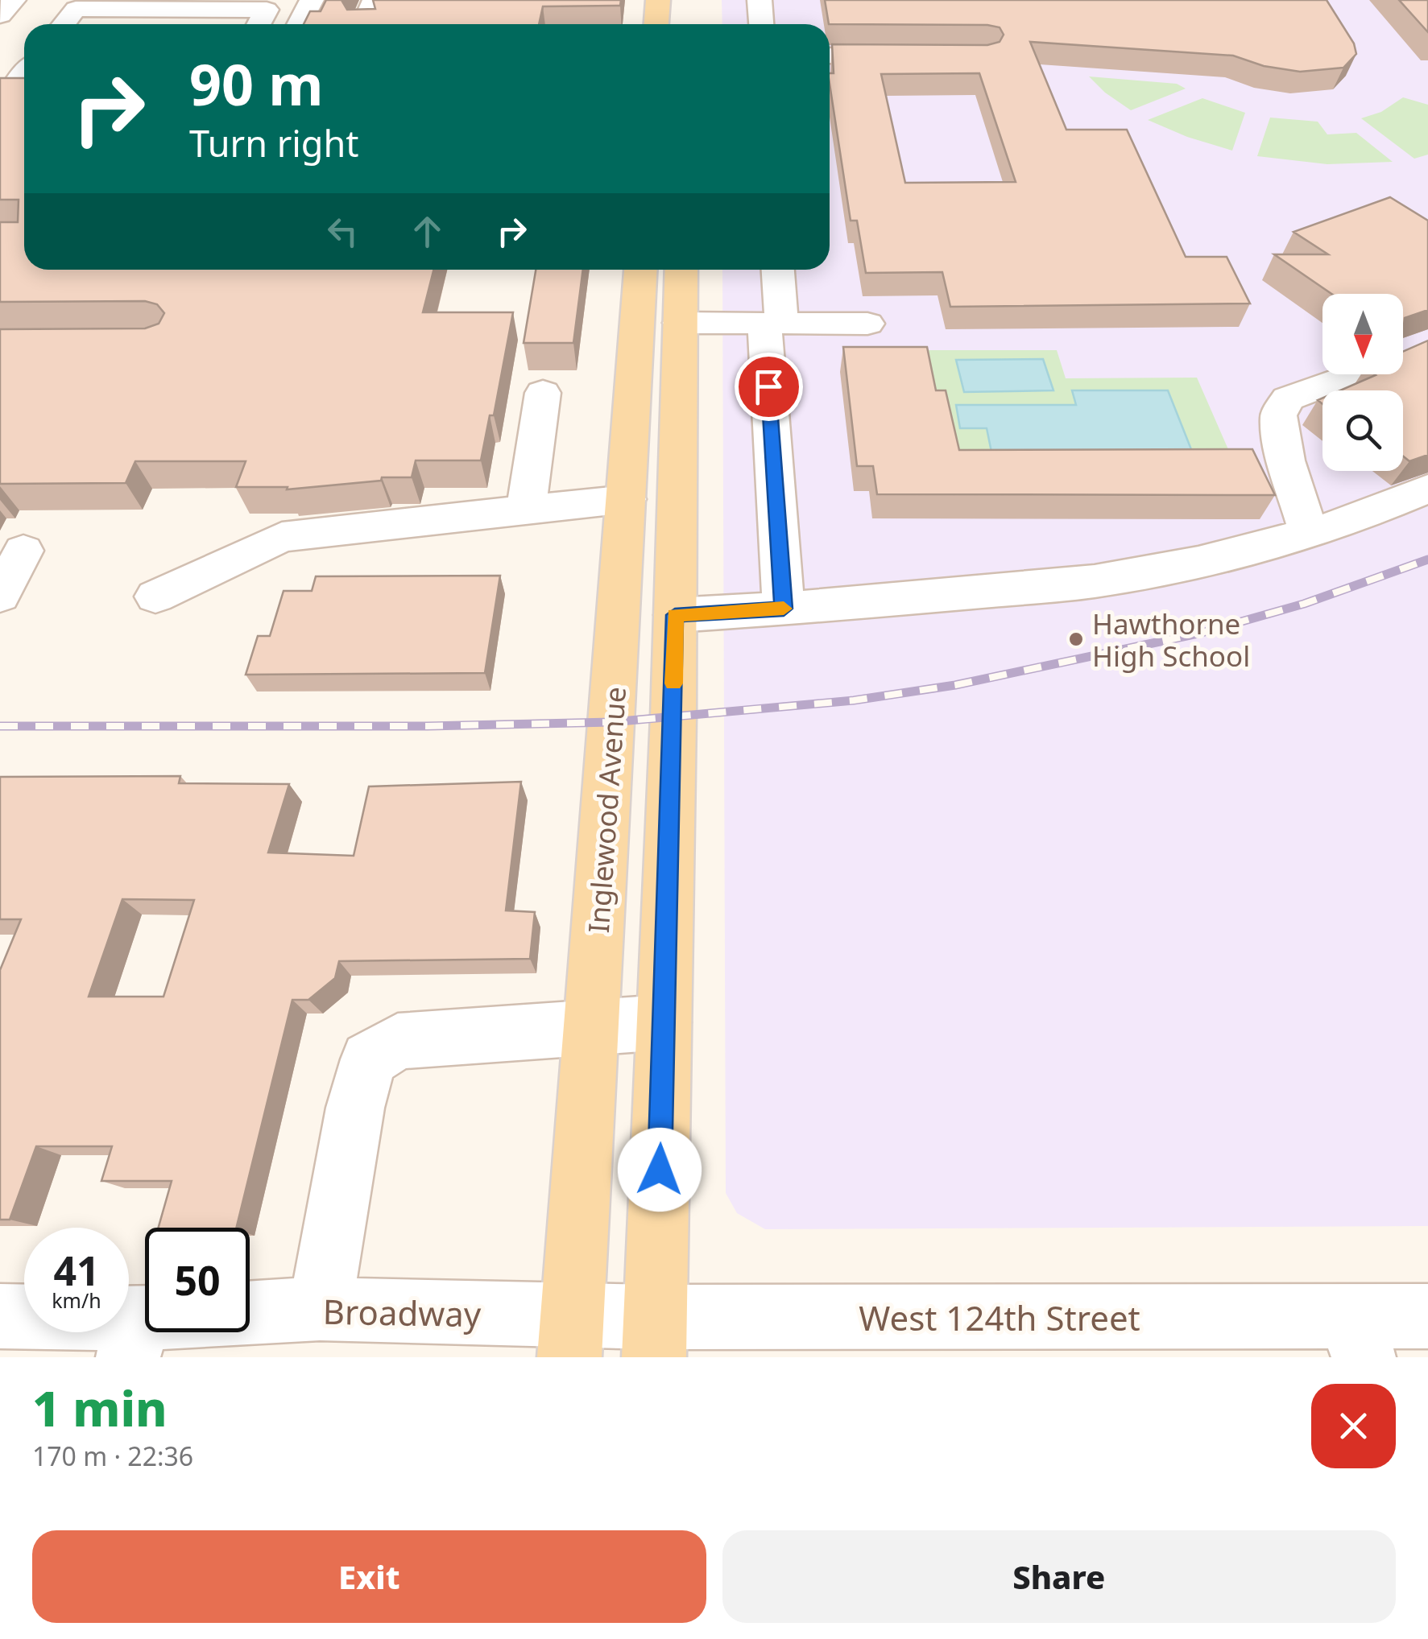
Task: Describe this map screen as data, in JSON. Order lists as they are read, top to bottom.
{
  "streets": {
    "main road": ["Inglewood Avenue"],
    "street": ["Broadway", "West 124th Street"]
  },
  "crossings": [
    ["Inglewood Avenue", "Broadway"],
    ["Inglewood Avenue", "West 124th Street"],
    ["Broadway", "West 124th Street"]
  ],
  "places": ["Hawthorne High School"],
  "north": "bottom",
  "page": {
    "turn": ["90 m", "Turn right"],
    "speed": "41 km/h",
    "limit": "50",
    "heading": ["1 min", "170 m · 22:36"],
    "buttons": ["Exit", "Share"]
  }
}
